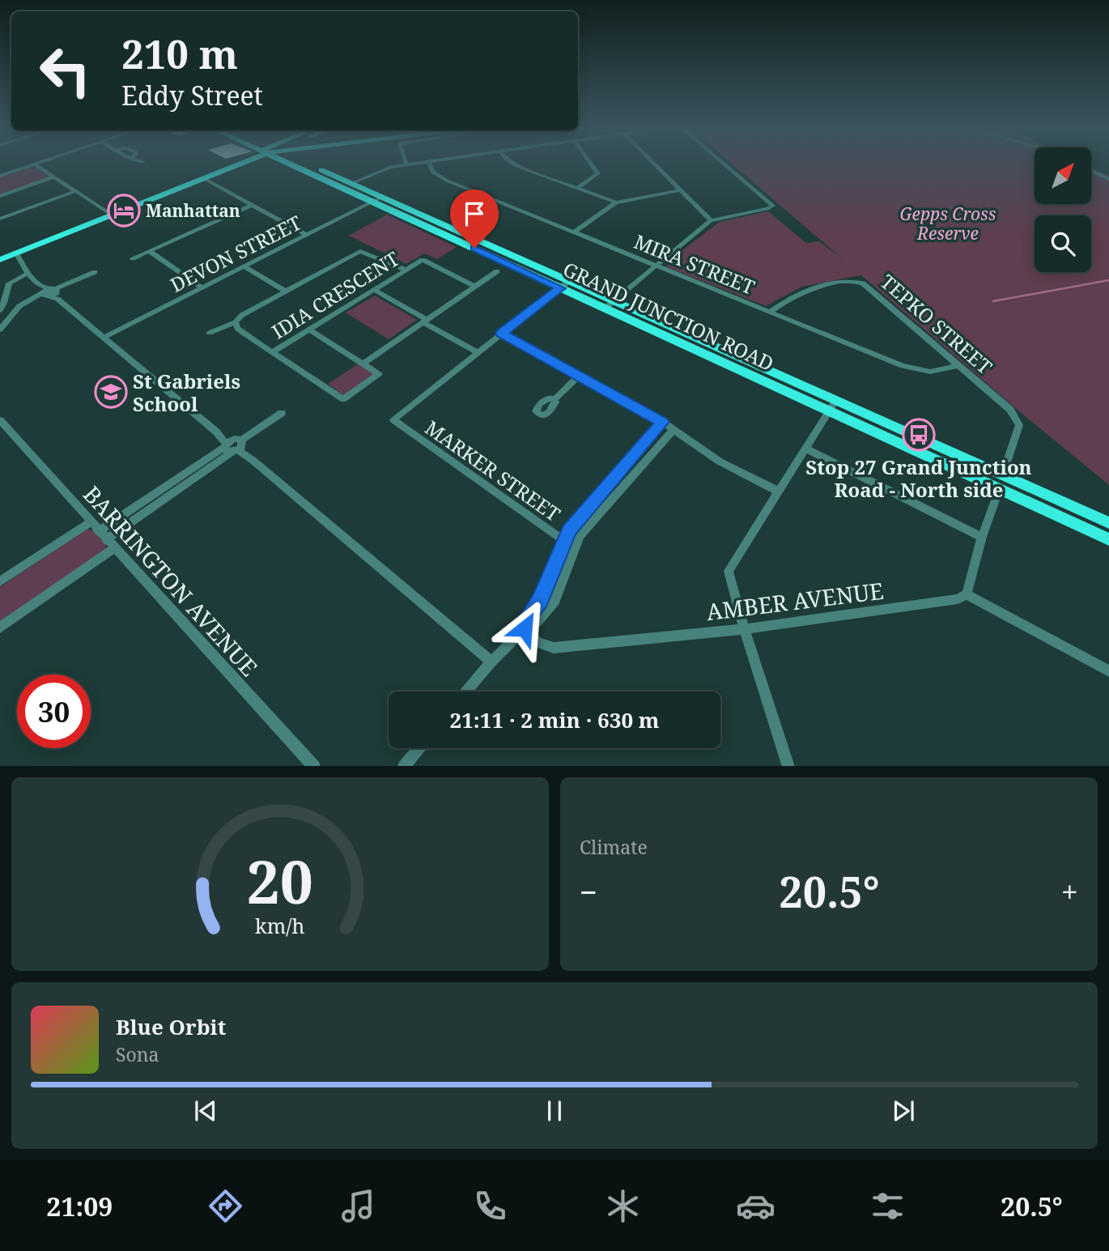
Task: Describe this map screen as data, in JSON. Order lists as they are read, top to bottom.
{
  "streets": {
    "highway": ["GRAND JUNCTION ROAD"],
    "street": [
      "DEVON STREET",
      "MIRA STREET",
      "IDIA CRESCENT",
      "TEPKO STREET",
      "MARKER STREET",
      "BARRINGTON AVENUE",
      "AMBER AVENUE"
    ]
  },
  "crossings": [
    ["DEVON STREET", "GRAND JUNCTION ROAD"],
    ["MIRA STREET", "TEPKO STREET"],
    ["GRAND JUNCTION ROAD", "TEPKO STREET"]
  ],
  "parks": ["Gepps Cross Reserve"],
  "places": {
    "hotel": ["Manhattan"],
    "school or university": ["St Gabriels School"],
    "bus stop": ["Stop 27 Grand Junction Road - North side"]
  },
  "north": "top right",
  "page": {
    "turn": ["210 m", "Eddy Street"],
    "limit": "30",
    "trip": "21:11 · 2 min · 630 m",
    "tile": "Climate",
    "heat": ["−", "20.5°", "+"],
    "song": ["Blue Orbit", "Sona"],
    "tabs": ["21:09", "20.5°"],
    "gauge": ["20", "km/h"]
  }
}
